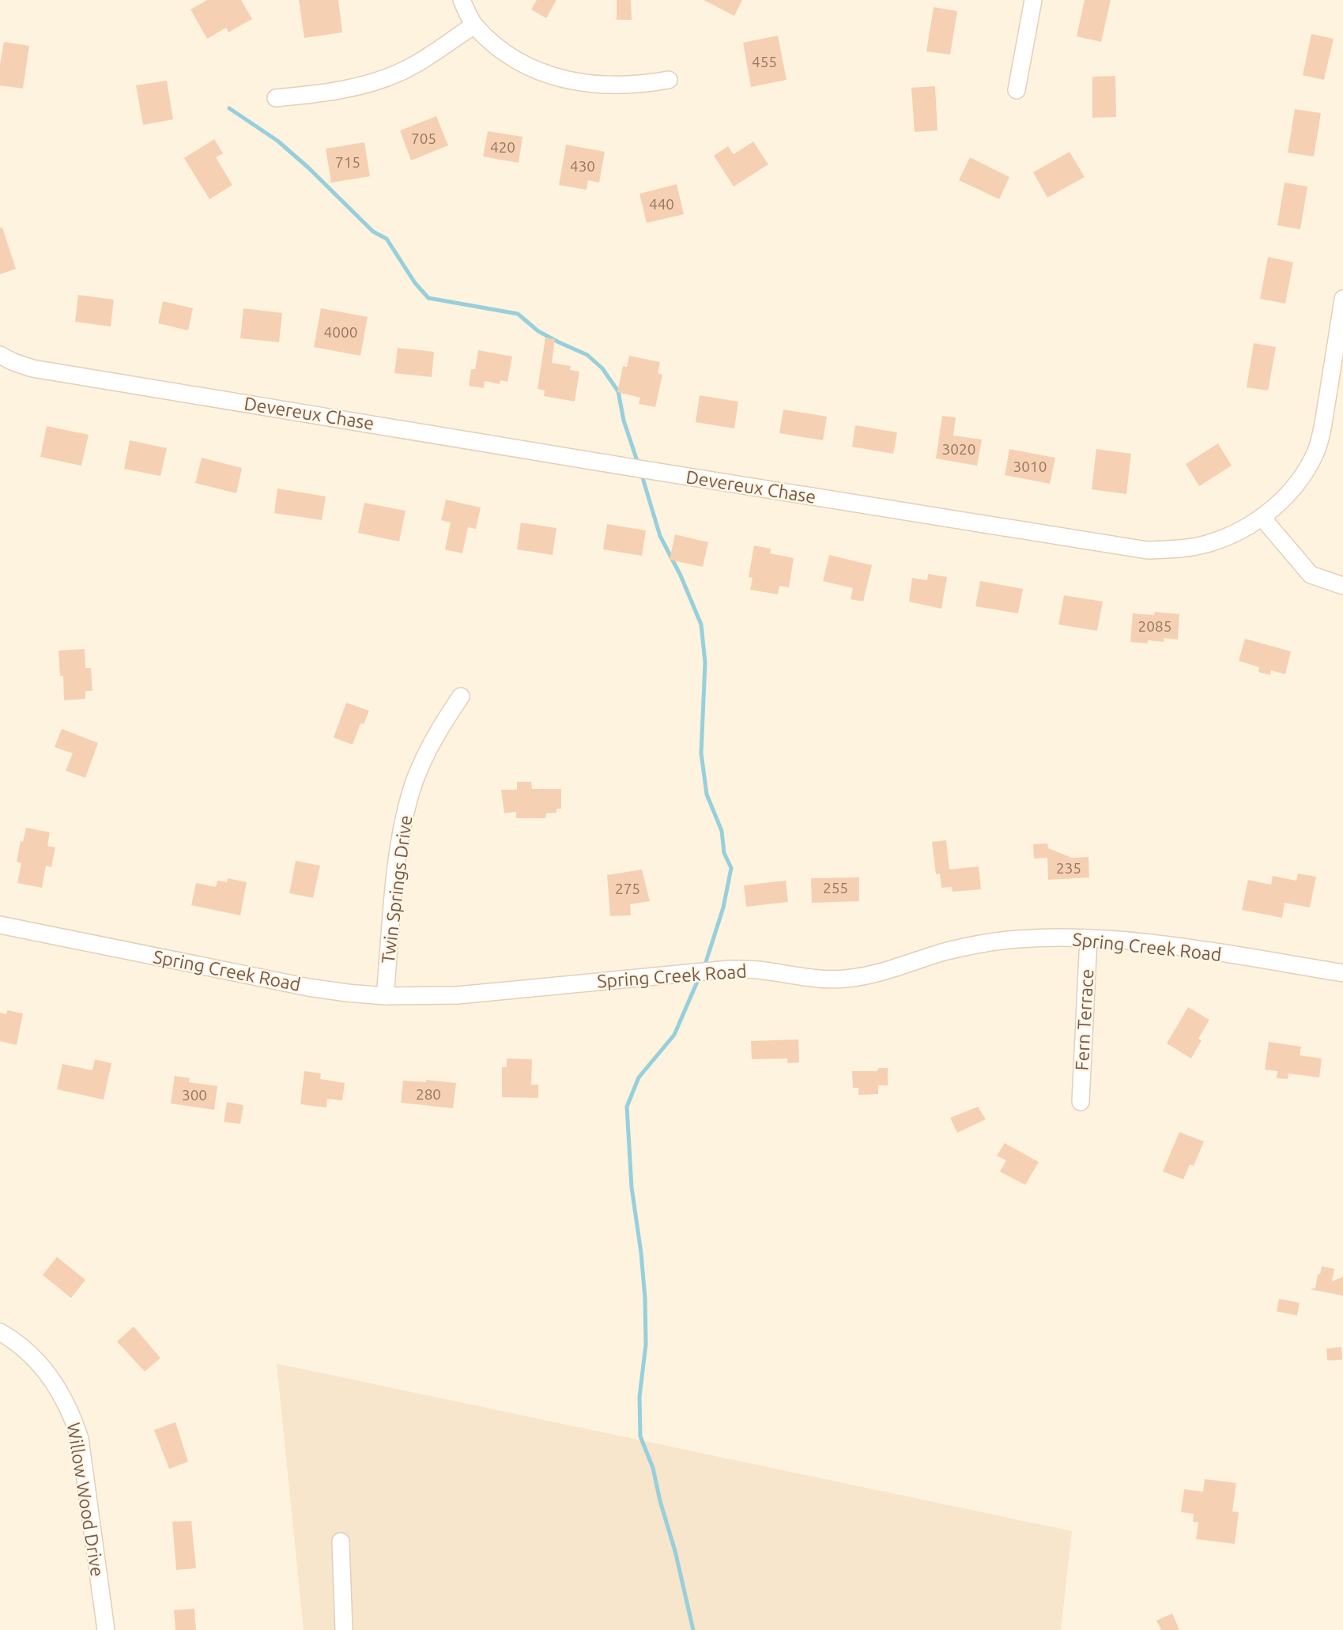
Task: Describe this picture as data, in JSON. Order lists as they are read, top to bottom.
{
  "streets": {
    "street": [
      "Devereux Chase",
      "Twin Springs Drive",
      "Spring Creek Road",
      "Fern Terrace",
      "Willow Wood Drive"
    ]
  },
  "crossings": [
    ["Twin Springs Drive", "Spring Creek Road"],
    ["Spring Creek Road", "Fern Terrace"]
  ],
  "house_numbers": [
    "455",
    "705",
    "420",
    "715",
    "430",
    "440",
    "4000",
    "3020",
    "3010",
    "2085",
    "235",
    "255",
    "275",
    "280",
    "300"
  ]
}
